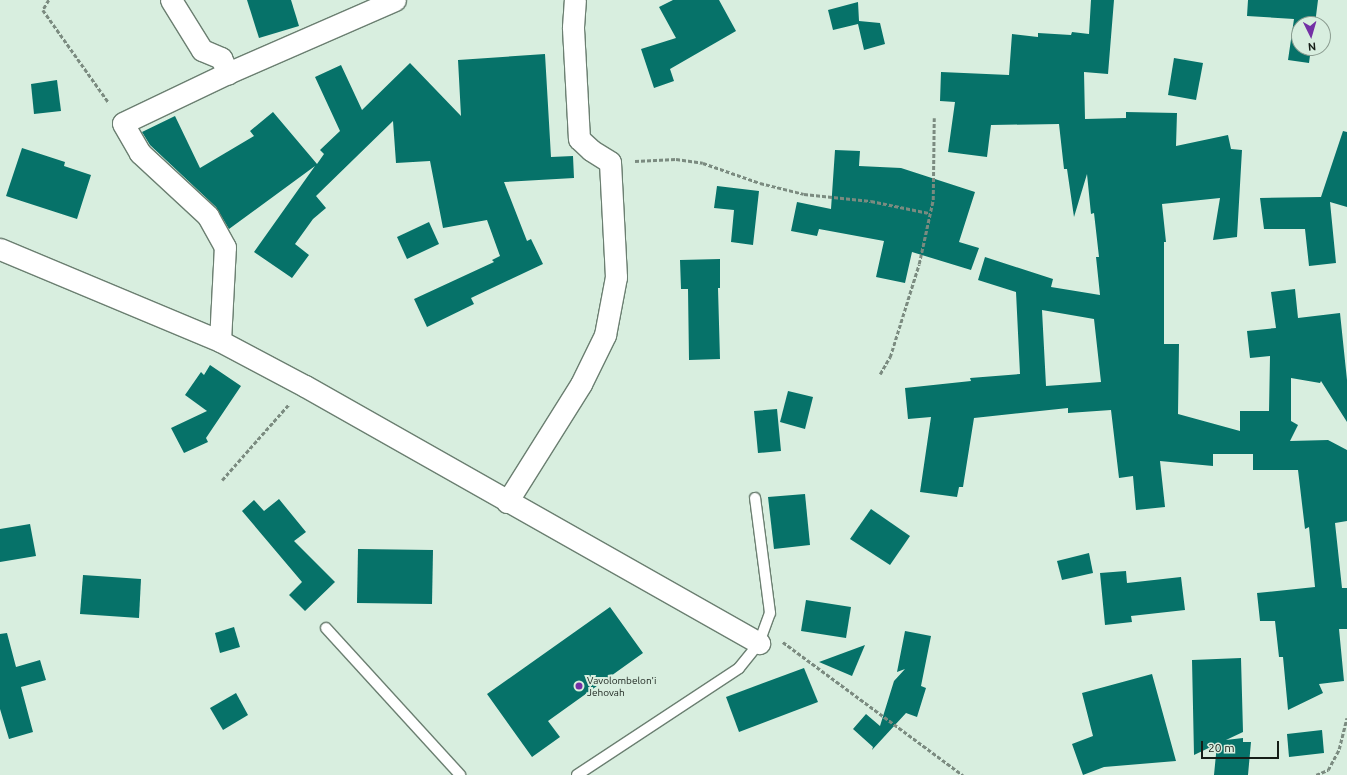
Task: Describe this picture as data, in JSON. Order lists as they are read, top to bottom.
{
  "places": ["Vavolombelon'i Jehovah"],
  "scale_bar": "20 m",
  "north": "bottom"
}
